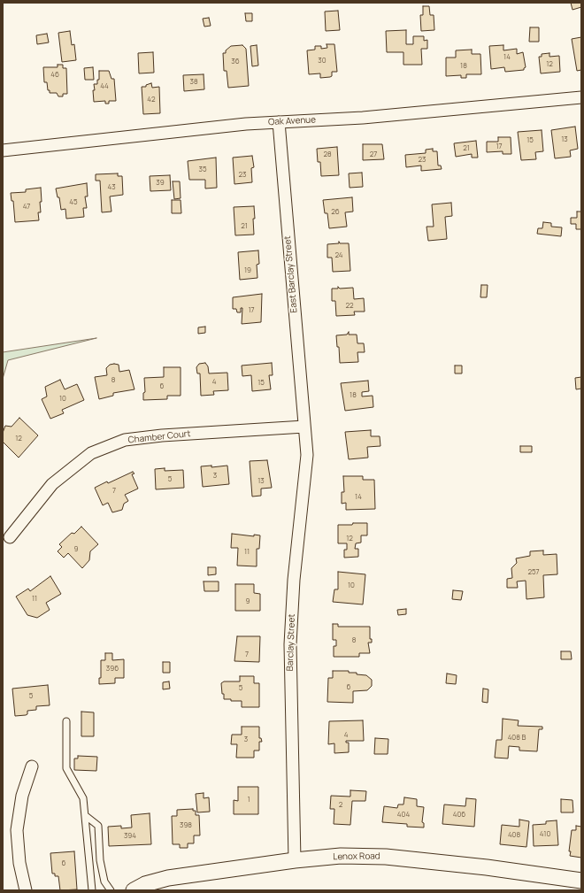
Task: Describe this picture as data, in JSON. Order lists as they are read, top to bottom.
{
  "streets": {
    "street": [
      "Oak Avenue",
      "East Barclay Street",
      "Chamber Court",
      "Barclay Street",
      "Lenox Road"
    ]
  },
  "crossings": [
    ["Oak Avenue", "East Barclay Street"],
    ["East Barclay Street", "Chamber Court"],
    ["East Barclay Street", "Barclay Street"],
    ["Chamber Court", "Barclay Street"],
    ["Barclay Street", "Lenox Road"]
  ],
  "house_numbers": [
    "14",
    "30",
    "36",
    "12",
    "18",
    "46",
    "38",
    "44",
    "42",
    "13",
    "15",
    "17",
    "21",
    "28",
    "27",
    "23",
    "35",
    "23",
    "39",
    "43",
    "45",
    "47",
    "26",
    "21",
    "24",
    "19",
    "22",
    "17",
    "8",
    "4",
    "15",
    "6",
    "18",
    "10",
    "12",
    "3",
    "5",
    "13",
    "7",
    "14",
    "12",
    "9",
    "11",
    "257",
    "10",
    "11",
    "9",
    "8",
    "7",
    "396",
    "6",
    "5",
    "5",
    "4",
    "408 B",
    "3",
    "1",
    "2",
    "404",
    "406",
    "398",
    "410",
    "408",
    "394",
    "6"
  ]
}
